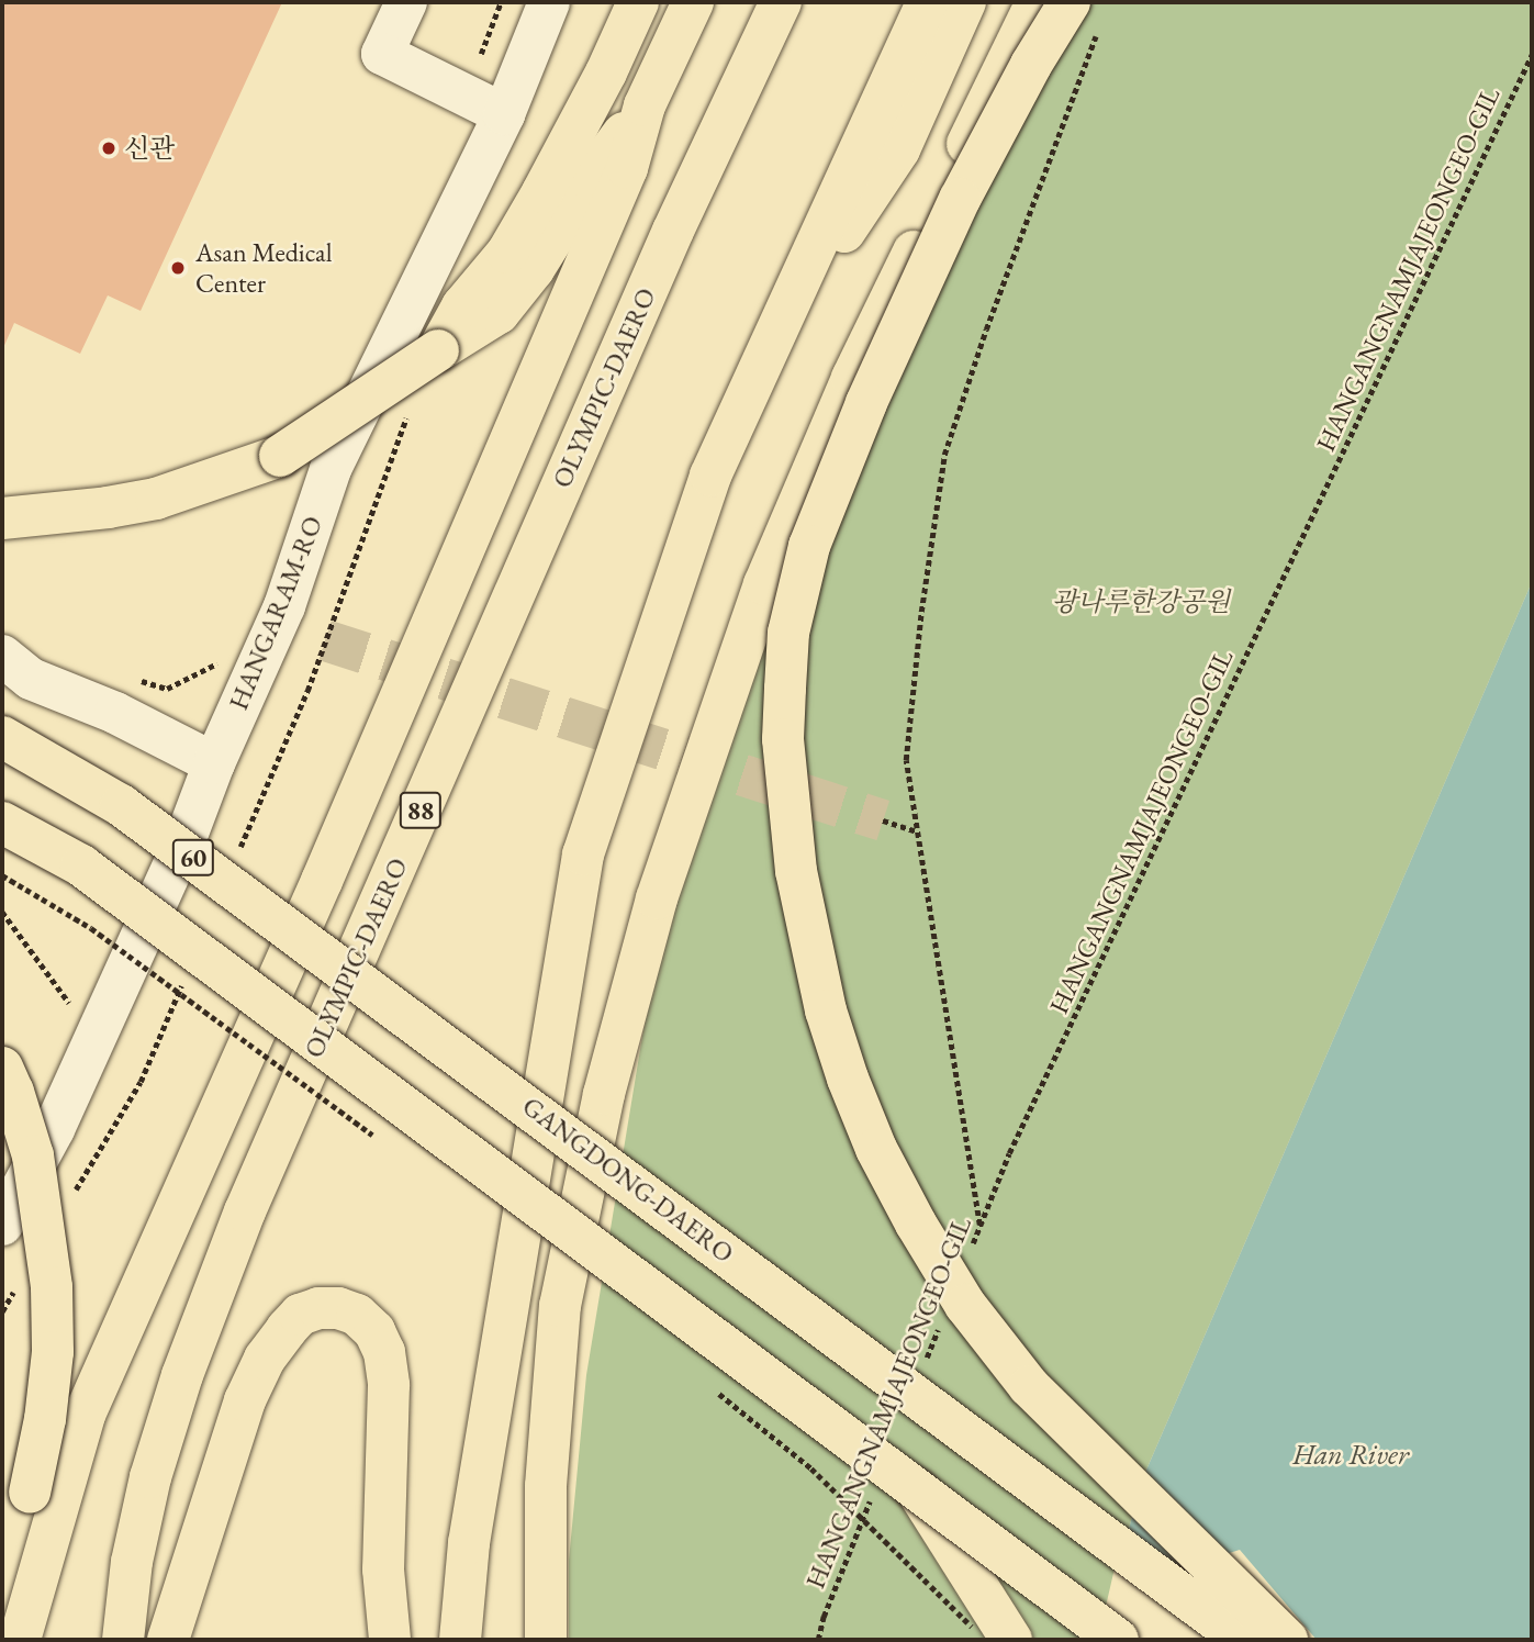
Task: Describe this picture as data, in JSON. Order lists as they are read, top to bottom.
{
  "streets": {
    "main road": [
      "OLYMPIC-DAERO",
      "88",
      "60",
      "GANGDONG-DAERO"
    ],
    "street": ["HANGARAM-RO"],
    "path": ["HANGANGNAMJAJEONGEO-GIL"]
  },
  "water": ["Han River"],
  "parks": ["광나루한강공원"],
  "places": ["신관", "Asan Medical Center"]
}
